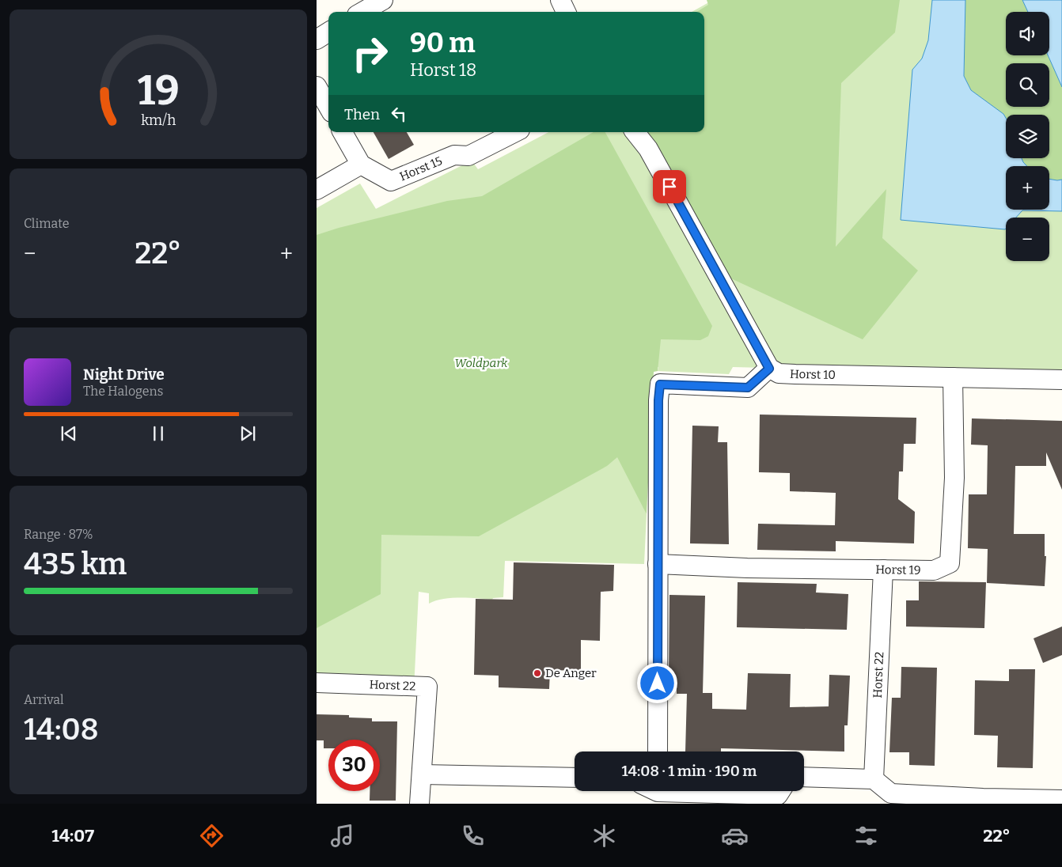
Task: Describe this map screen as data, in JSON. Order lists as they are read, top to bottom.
{
  "streets": {
    "street": [
      "Horst 15",
      "Horst 10",
      "Horst 19",
      "Horst 22"
    ]
  },
  "crossings": [
    ["Horst 10", "Horst 19"],
    ["Horst 19", "Horst 22"]
  ],
  "parks": ["Woldpark"],
  "places": ["De Anger"],
  "page": {
    "map_buttons": ["+", "−"],
    "turn": ["90 m", "Horst 18"],
    "then": "Then",
    "tile": [
      "Climate",
      ["Range · 87%", "435 km"],
      ["Arrival", "14:08"]
    ],
    "heat": ["−", "22°", "+"],
    "song": ["Night Drive", "The Halogens"],
    "limit": "30",
    "trip": "14:08 · 1 min · 190 m",
    "tabs": ["14:07", "22°"],
    "gauge": ["19", "km/h"]
  }
}
